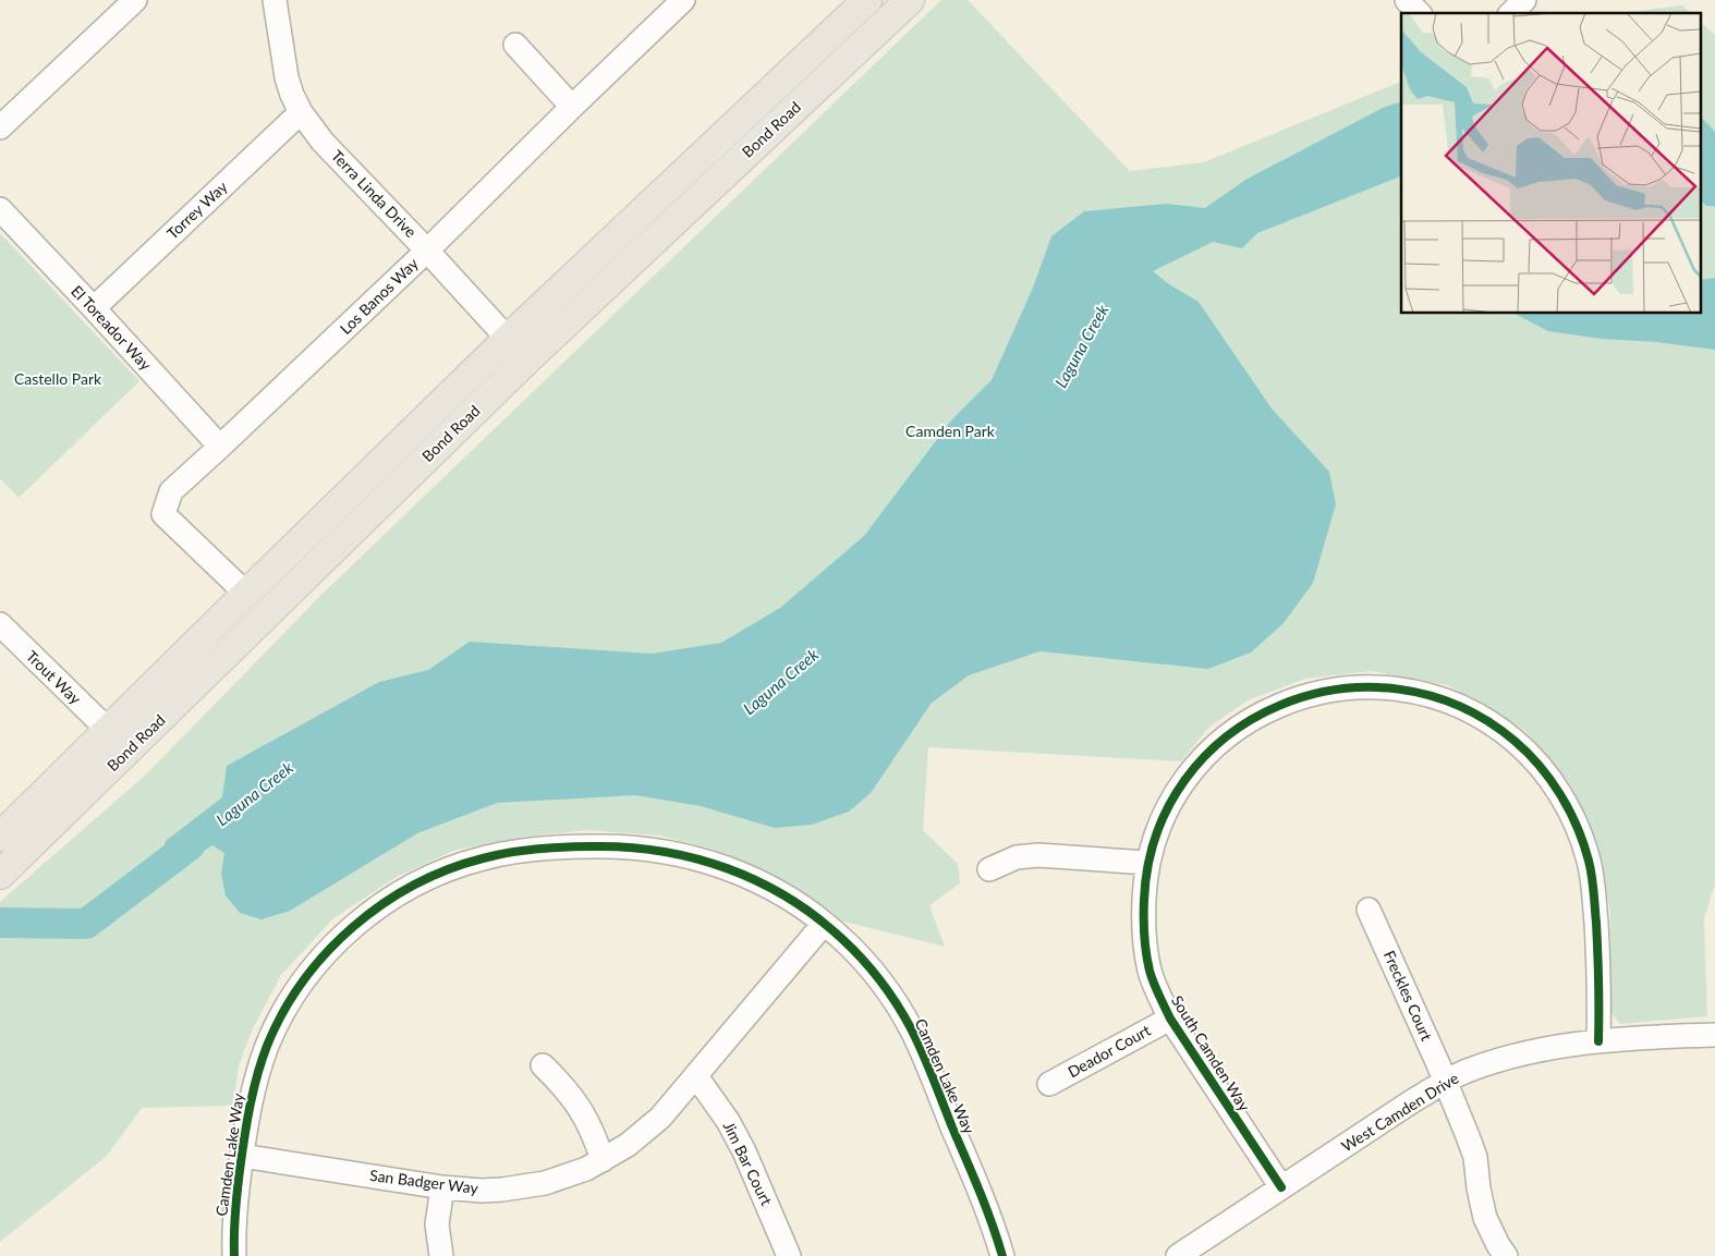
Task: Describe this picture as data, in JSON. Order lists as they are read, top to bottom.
{
  "streets": {
    "main road": ["Bond Road"],
    "street": [
      "Terra Linda Drive",
      "Torrey Way",
      "Los Banos Way",
      "El Toreador Way",
      "Trout Way",
      "Freckles Court",
      "Deador Court",
      "South Camden Way",
      "Camden Lake Way",
      "West Camden Drive",
      "Jim Bar Court",
      "San Badger Way"
    ]
  },
  "crossings": [
    ["Bond Road", "Terra Linda Drive"],
    ["Bond Road", "Los Banos Way"],
    ["Bond Road", "Trout Way"],
    ["Terra Linda Drive", "Torrey Way"],
    ["Terra Linda Drive", "Los Banos Way"],
    ["Torrey Way", "El Toreador Way"],
    ["Los Banos Way", "El Toreador Way"],
    ["Freckles Court", "West Camden Drive"],
    ["Deador Court", "South Camden Way"],
    ["South Camden Way", "West Camden Drive"],
    ["Camden Lake Way", "San Badger Way"],
    ["Jim Bar Court", "San Badger Way"]
  ],
  "water": ["Laguna Creek"],
  "parks": ["Castello Park", "Camden Park"]
}
